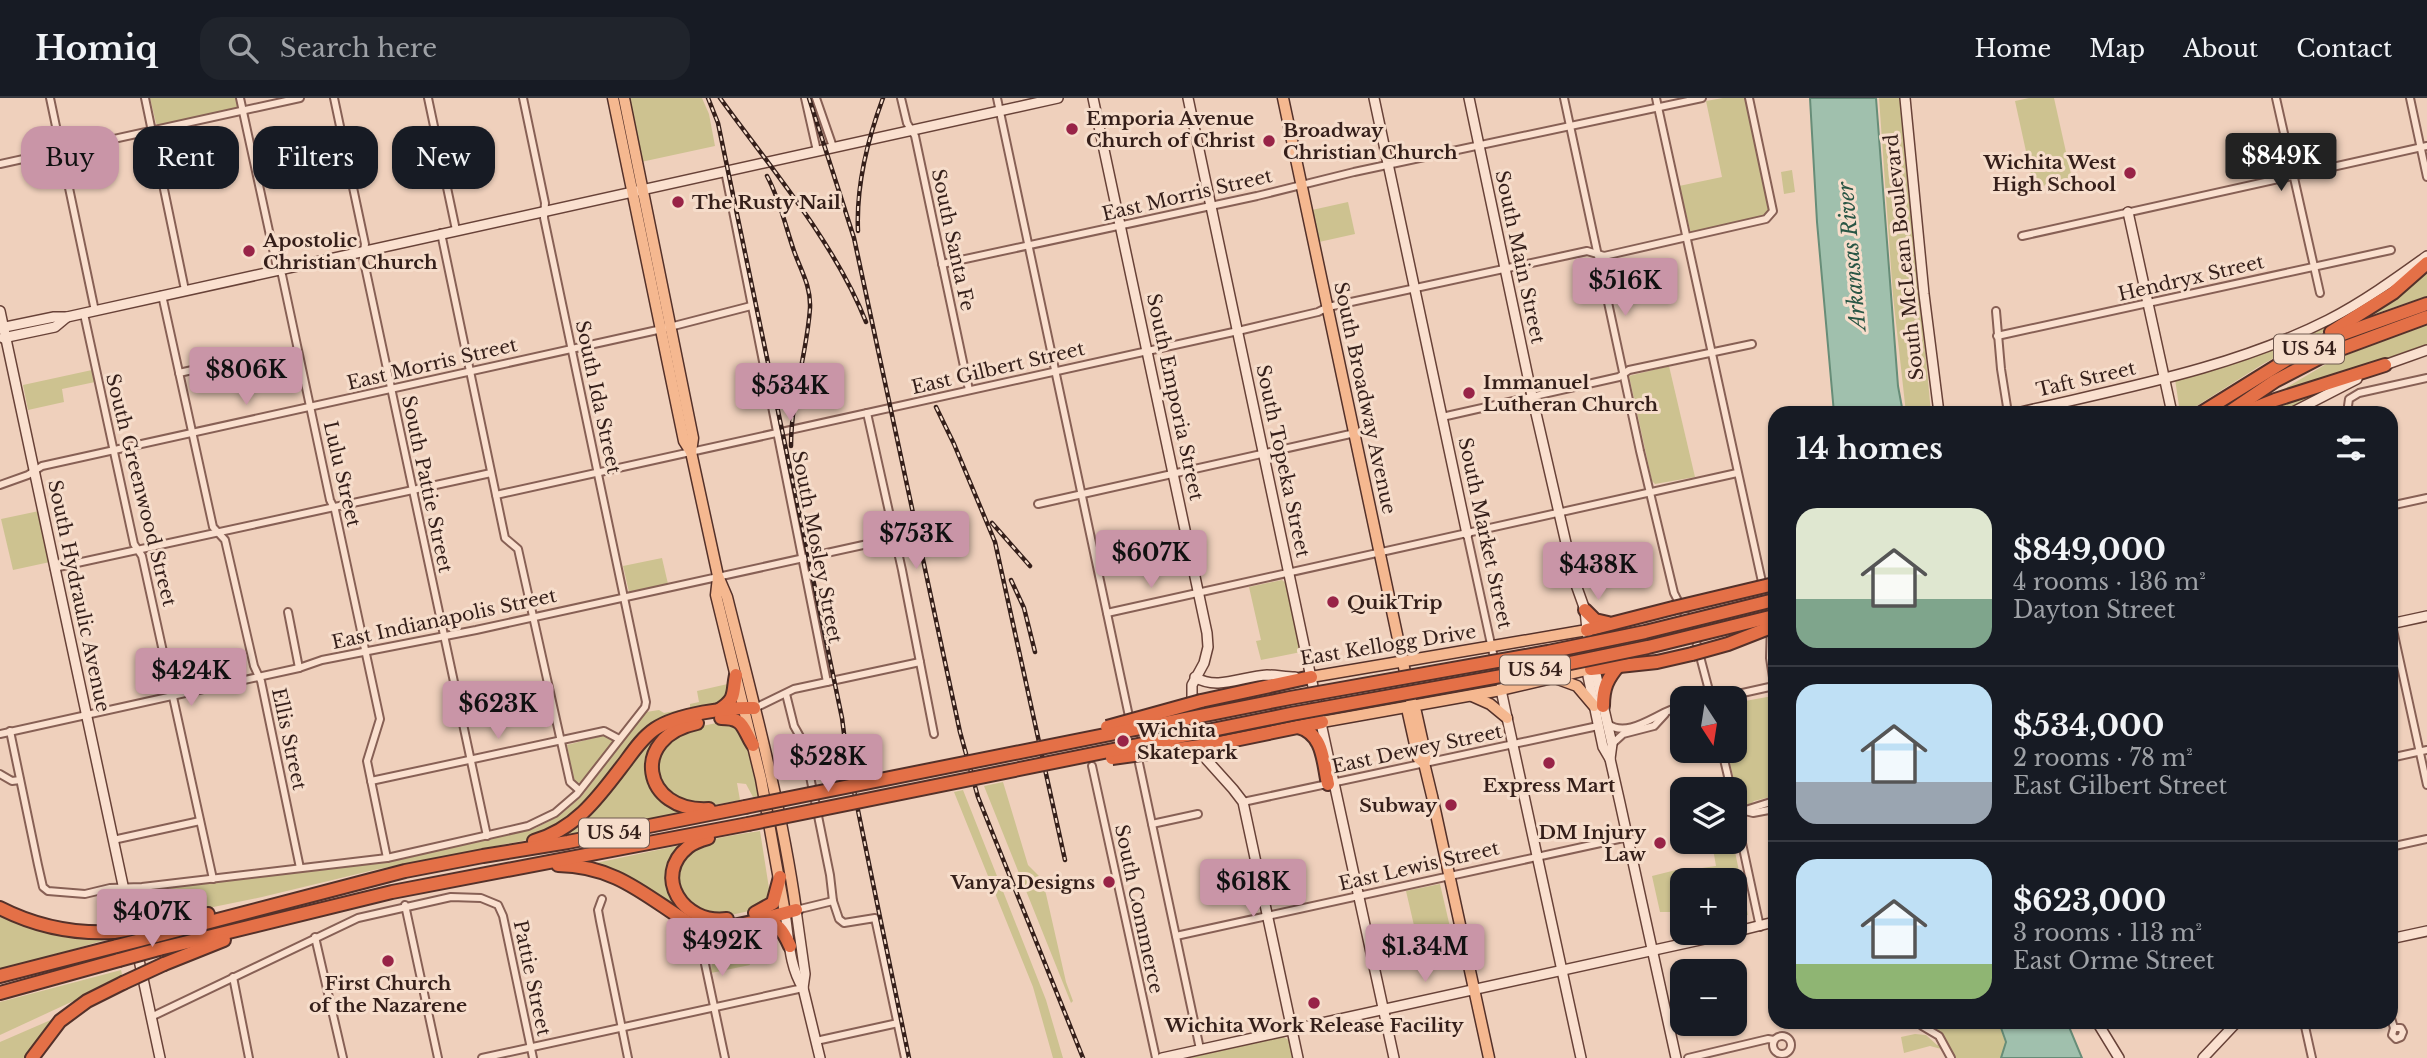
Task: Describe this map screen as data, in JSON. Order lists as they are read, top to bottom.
{
  "streets": {
    "highway": ["US 54"],
    "main road": ["South Broadway Avenue", "East Kellogg Drive"],
    "street": [
      "East Morris Street",
      "South Santa Fe",
      "South Main Street",
      "South McLean Boulevard",
      "Hendryx Street",
      "East Gilbert Street",
      "Taft Street",
      "South Ida Street",
      "South Emporia Street",
      "South Topeka Street",
      "Lulu Street",
      "South Pattie Street",
      "South Greenwood Street",
      "South Market Street",
      "South Mosley Street",
      "South Hydraulic Avenue",
      "East Indianapolis Street",
      "Ellis Street",
      "East Dewey Street",
      "East Lewis Street",
      "South Commerce",
      "Pattie Street"
    ]
  },
  "crossings": [
    ["East Morris Street", "South Santa Fe"],
    ["East Morris Street", "South Main Street"],
    ["East Morris Street", "South Ida Street"],
    ["East Morris Street", "South Emporia Street"],
    ["East Morris Street", "South Broadway Avenue"],
    ["East Morris Street", "South Topeka Street"],
    ["East Morris Street", "Lulu Street"],
    ["East Morris Street", "South Pattie Street"],
    ["East Morris Street", "South Greenwood Street"],
    ["East Morris Street", "South Market Street"],
    ["East Morris Street", "South Mosley Street"],
    ["East Morris Street", "South Hydraulic Avenue"],
    ["East Morris Street", "Ellis Street"],
    ["South Santa Fe", "East Gilbert Street"],
    ["South Main Street", "East Gilbert Street"],
    ["South Main Street", "East Kellogg Drive"],
    ["South Main Street", "East Dewey Street"],
    ["South Main Street", "East Lewis Street"],
    ["East Gilbert Street", "South Ida Street"],
    ["East Gilbert Street", "South Emporia Street"],
    ["East Gilbert Street", "South Broadway Avenue"],
    ["East Gilbert Street", "South Topeka Street"],
    ["East Gilbert Street", "South Market Street"],
    ["East Gilbert Street", "South Mosley Street"],
    ["South Ida Street", "East Indianapolis Street"],
    ["South Emporia Street", "East Kellogg Drive"],
    ["South Emporia Street", "East Dewey Street"],
    ["South Emporia Street", "East Lewis Street"],
    ["South Broadway Avenue", "East Kellogg Drive"],
    ["South Broadway Avenue", "East Dewey Street"],
    ["South Broadway Avenue", "East Lewis Street"],
    ["South Topeka Street", "East Kellogg Drive"],
    ["South Topeka Street", "East Dewey Street"],
    ["South Topeka Street", "East Lewis Street"],
    ["Lulu Street", "East Indianapolis Street"],
    ["South Pattie Street", "East Indianapolis Street"],
    ["South Greenwood Street", "East Indianapolis Street"],
    ["South Market Street", "East Kellogg Drive"],
    ["South Market Street", "East Dewey Street"],
    ["South Market Street", "East Lewis Street"],
    ["South Mosley Street", "East Indianapolis Street"],
    ["South Hydraulic Avenue", "East Indianapolis Street"],
    ["East Indianapolis Street", "Ellis Street"]
  ],
  "water": ["Arkansas River"],
  "places": [
    "Emporia Avenue Church of Christ",
    "Broadway Christian Church",
    "Wichita West High School",
    "The Rusty Nail",
    "Apostolic Christian Church",
    "Immanuel Lutheran Church",
    "QuikTrip",
    "Wichita Skatepark",
    "Express Mart",
    "Subway",
    "DM Injury Law",
    "Vanya Designs",
    "First Church of the Nazarene",
    "Wichita Work Release Facility"
  ],
  "north": "bottom",
  "page": {
    "header": "Homiq",
    "search": "Search here",
    "nav": [
      "Home",
      "Map",
      "About",
      "Contact"
    ],
    "chip": [
      "Buy",
      "Rent",
      "Filters",
      "New"
    ],
    "price": [
      "$849K",
      "$516K",
      "$806K",
      "$534K",
      "$753K",
      "$607K",
      "$438K",
      "$424K",
      "$623K",
      "$528K",
      "$618K",
      "$407K",
      "$492K",
      "$1.34M"
    ],
    "heading": "14 homes",
    "list": [
      {
        "name": "$849,000",
        "note": "4 rooms · 136 m² · Dayton Street"
      },
      {
        "name": "$534,000",
        "note": "2 rooms · 78 m² · East Gilbert Street"
      },
      {
        "name": "$623,000",
        "note": "3 rooms · 113 m² · East Orme Street"
      }
    ],
    "map_buttons": ["+", "−"]
  }
}
